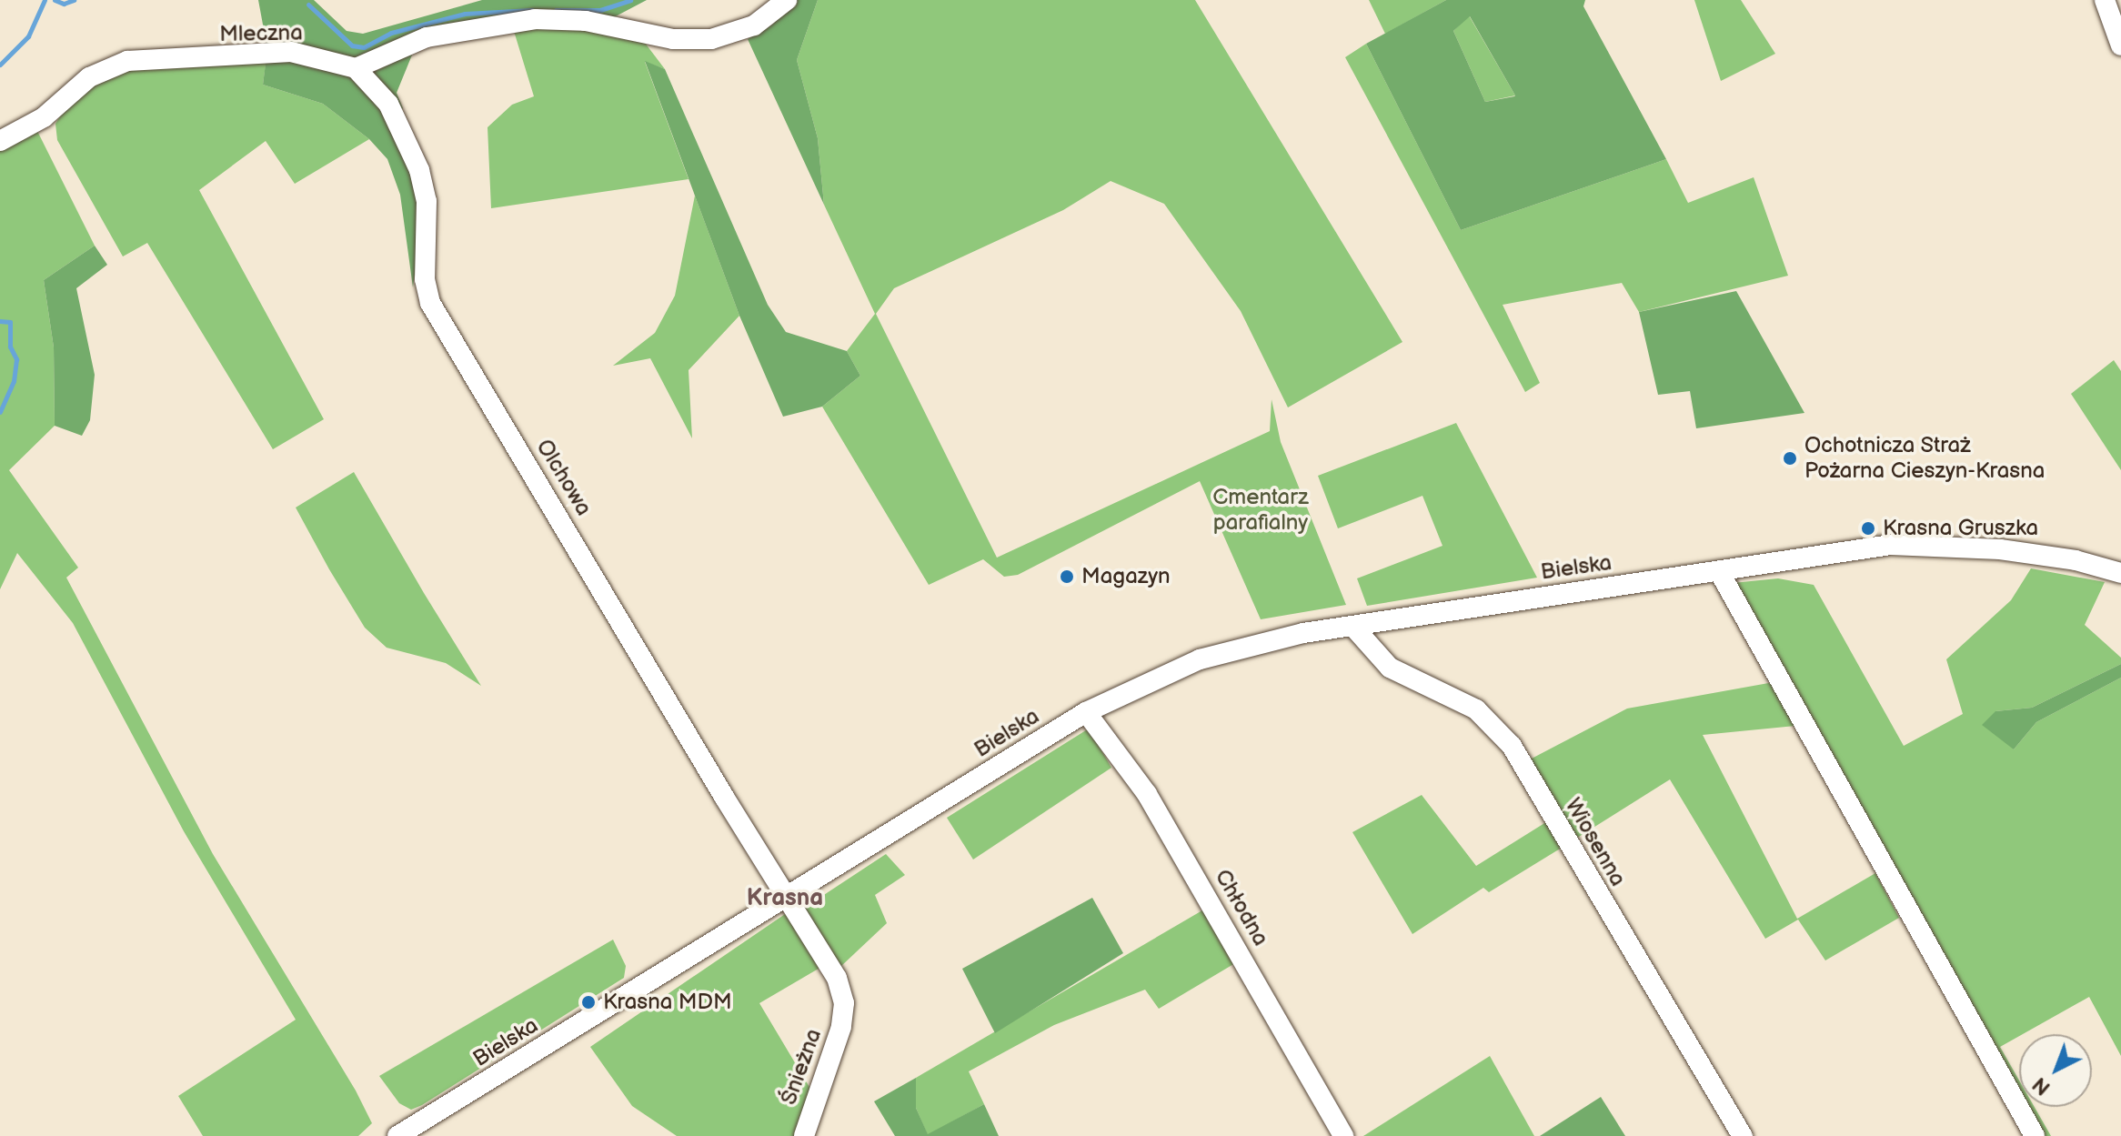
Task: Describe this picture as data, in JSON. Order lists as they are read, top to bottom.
{
  "streets": {
    "street": [
      "Mleczna",
      "Olchowa",
      "Bielska",
      "Wiosenna",
      "Chłodna",
      "Śnieżna"
    ]
  },
  "crossings": [
    ["Mleczna", "Olchowa"],
    ["Olchowa", "Bielska"],
    ["Olchowa", "Śnieżna"],
    ["Bielska", "Wiosenna"],
    ["Bielska", "Chłodna"],
    ["Bielska", "Śnieżna"]
  ],
  "districts": ["Krasna"],
  "parks": ["Cmentarz parafialny"],
  "places": [
    "Ochotnicza Straż Pożarna Cieszyn-Krasna",
    "Krasna Gruszka",
    "Magazyn",
    "Krasna MDM"
  ],
  "north": "bottom left"
}
